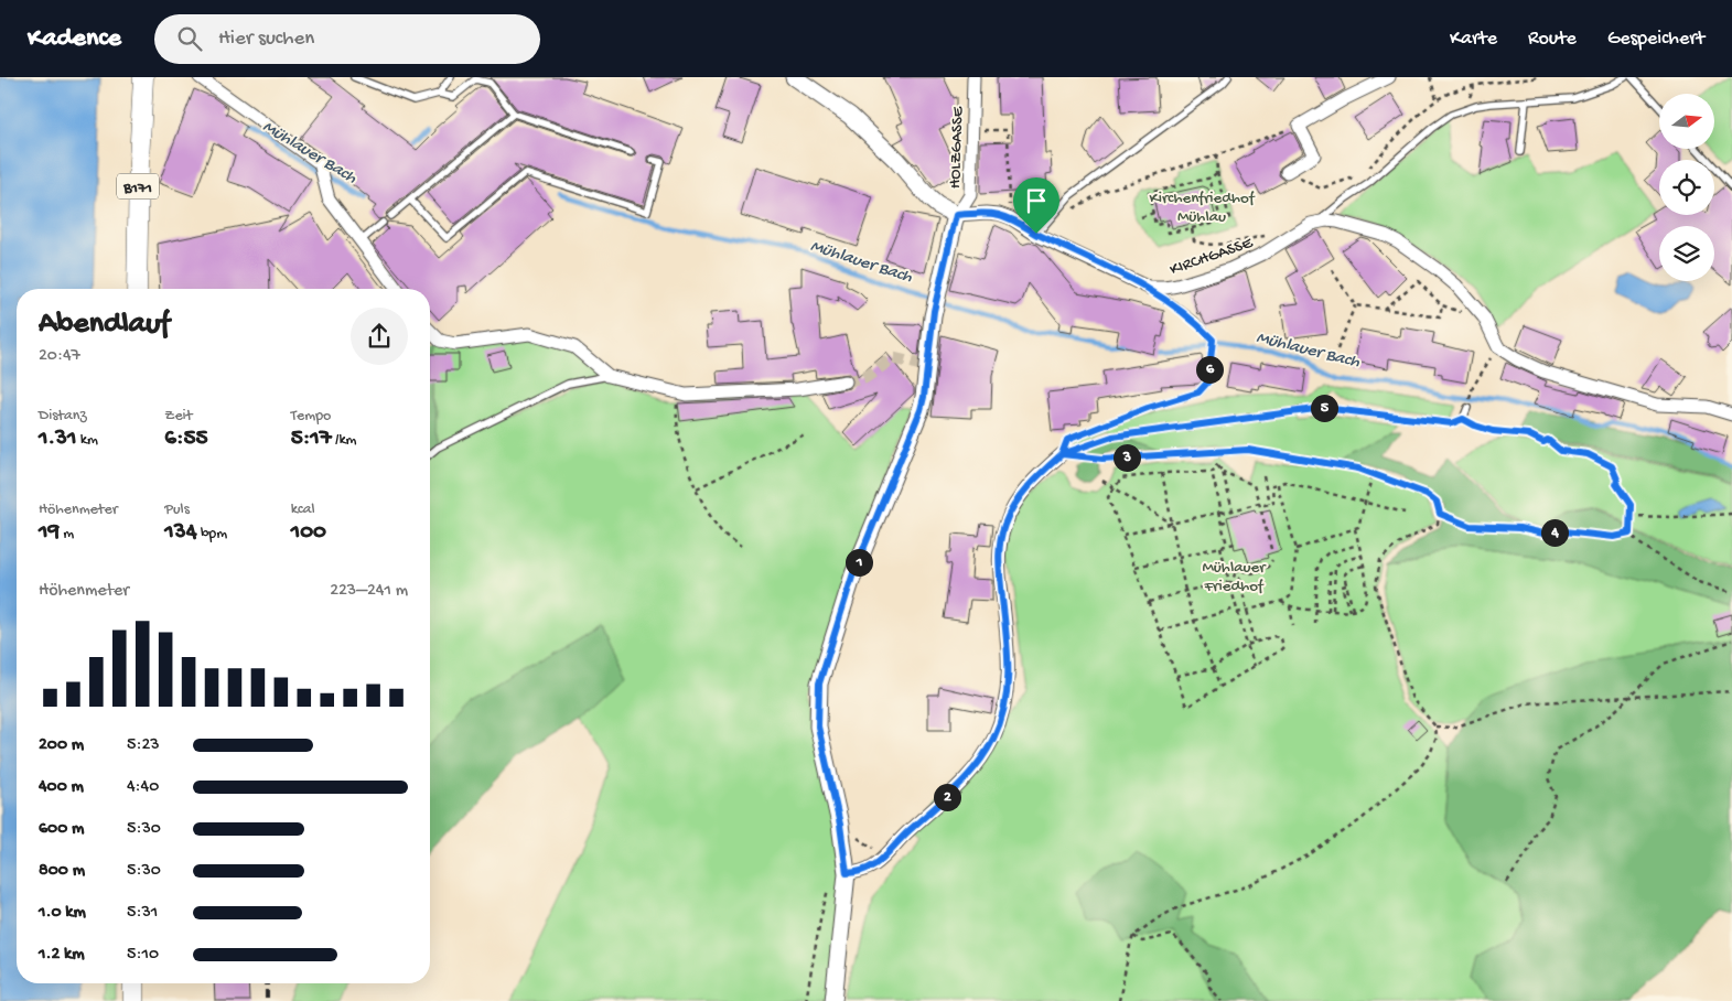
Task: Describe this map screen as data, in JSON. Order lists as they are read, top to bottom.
{
  "streets": {
    "main road": ["B171"],
    "street": ["HOLZGASSE", "KIRCHGASSE"]
  },
  "water": ["Mühlauer Bach"],
  "parks": ["Kirchenfriedhof Mühlau", "Mühlauer Friedhof"],
  "north": "right",
  "page": {
    "header": "Kadence",
    "search": "Hier suchen",
    "nav": ["Karte", "Route", "Gespeichert"],
    "heading": ["Abendlauf", "20:47"],
    "pins": [
      "6",
      "5",
      "3",
      "4",
      "1",
      "2"
    ],
    "stats": [
      ["Distanz", "1.31 km"],
      ["Zeit", "6:55"],
      ["Tempo", "5:17 /km"],
      ["Höhenmeter", "19 m"],
      ["Puls", "134 bpm"],
      ["kcal", "100"]
    ],
    "chart": ["Höhenmeter", "223–241 m"],
    "list": [
      {
        "name": "200 m",
        "note": "5:23"
      },
      {
        "name": "400 m",
        "note": "4:40"
      },
      {
        "name": "600 m",
        "note": "5:30"
      },
      {
        "name": "800 m",
        "note": "5:30"
      },
      {
        "name": "1.0 km",
        "note": "5:31"
      },
      {
        "name": "1.2 km",
        "note": "5:10"
      }
    ]
  }
}
